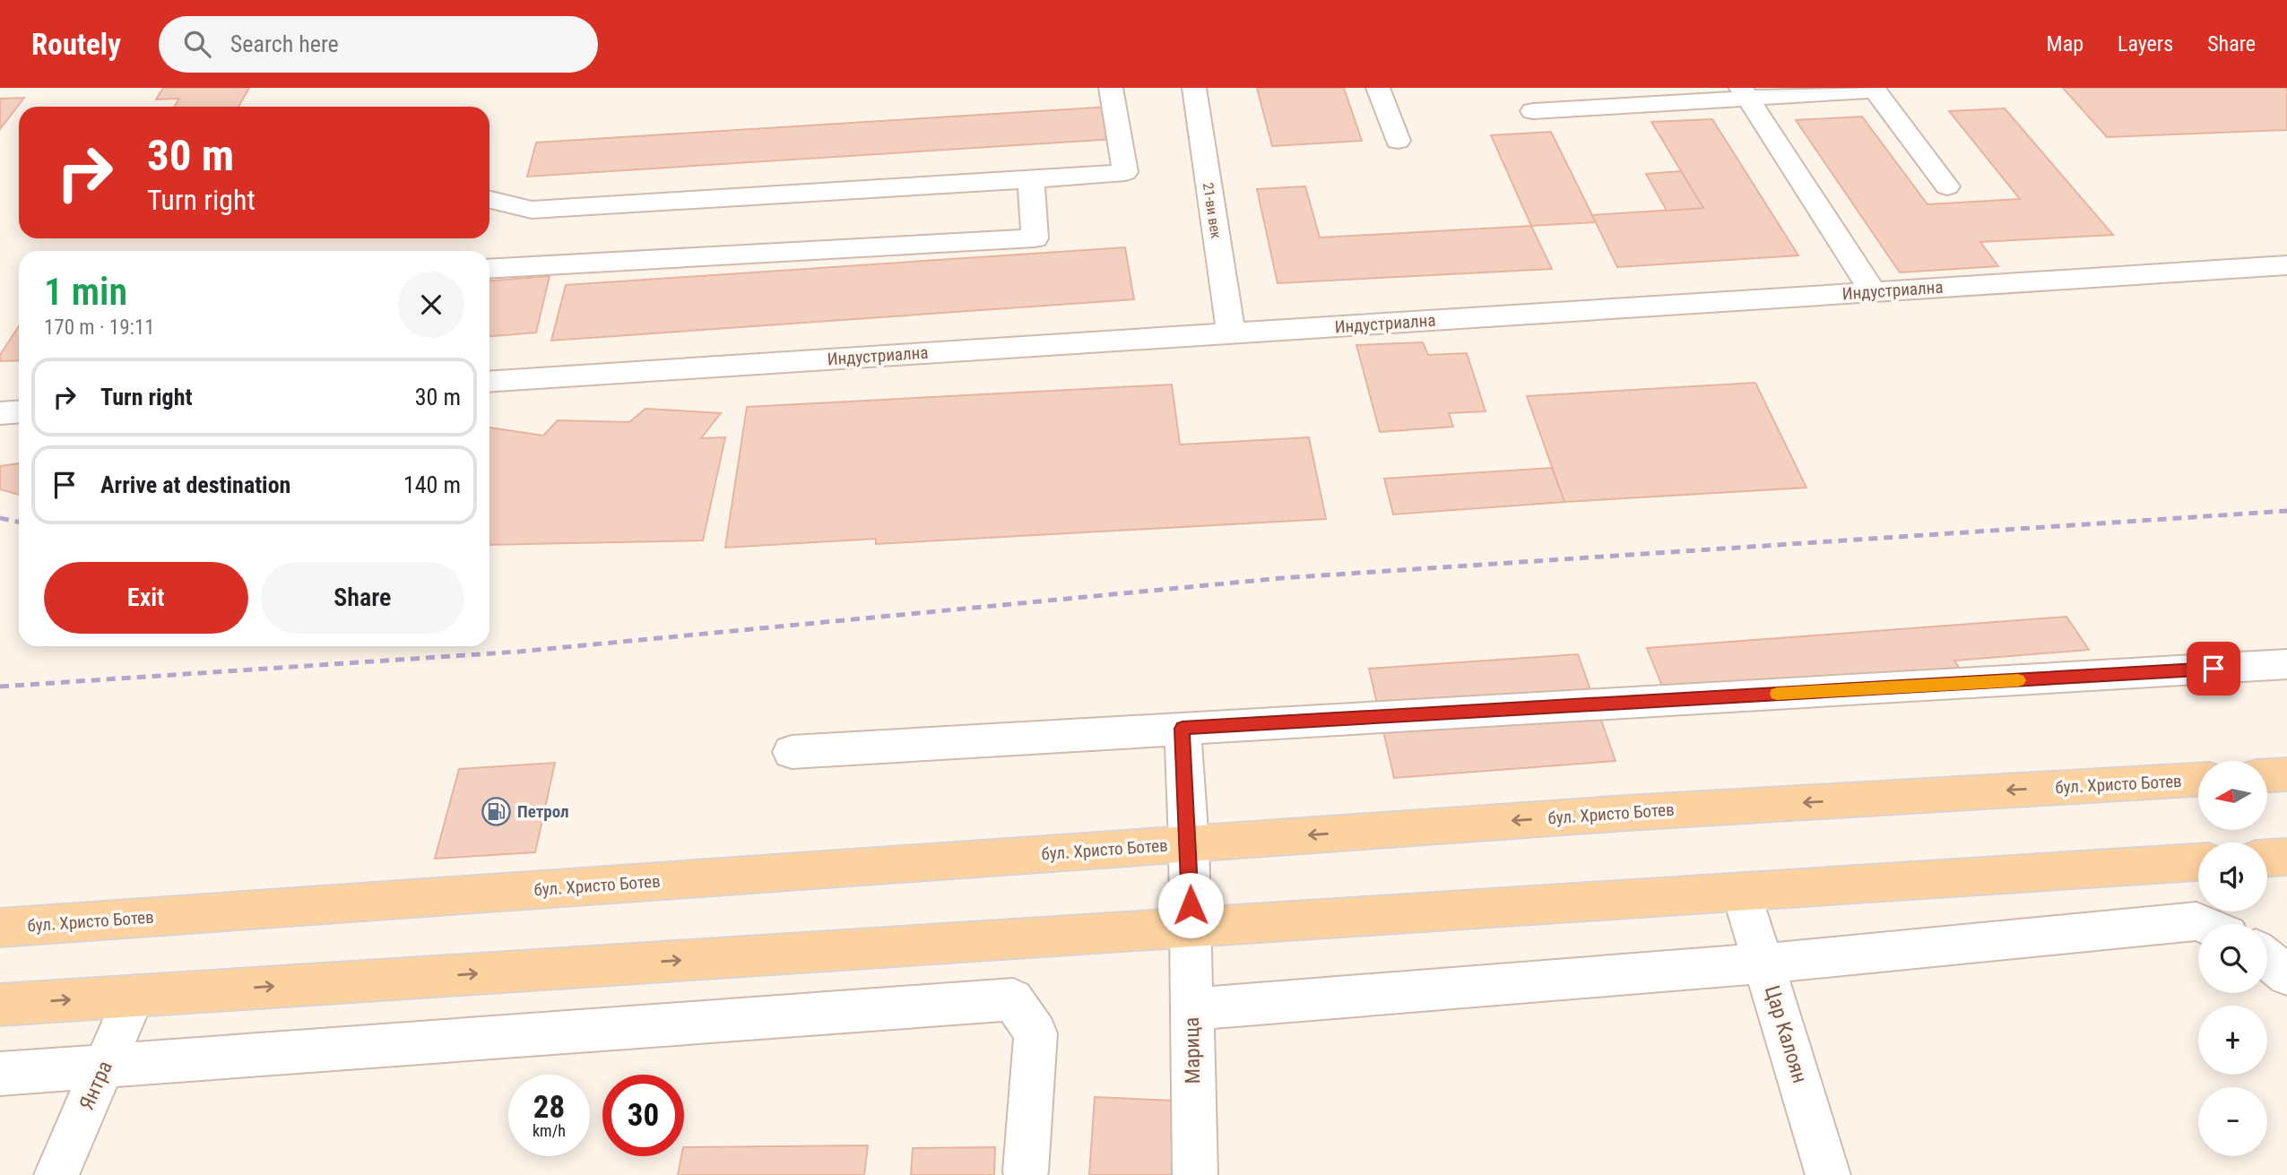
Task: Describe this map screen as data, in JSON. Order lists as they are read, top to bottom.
{
  "streets": {
    "main road": ["бул. Христо Ботев"],
    "street": [
      "21-ви век",
      "Индустриална",
      "Цар Калоян",
      "Марица",
      "Янтра"
    ]
  },
  "crossings": [
    ["21-ви век", "Индустриална"],
    ["бул. Христо Ботев", "Марица"]
  ],
  "places": {
    "fuel station": ["Петрол"]
  },
  "north": "left",
  "page": {
    "header": "Routely",
    "search": "Search here",
    "nav": ["Map", "Layers", "Share"],
    "turn": ["30 m", "Turn right"],
    "heading": ["1 min", "170 m · 19:11"],
    "list": [
      {
        "name": "Turn right",
        "value": "30 m"
      },
      {
        "name": "Arrive at destination",
        "value": "140 m"
      }
    ],
    "buttons": ["Exit", "Share"],
    "map_buttons": ["+", "−"],
    "speed": "28 km/h",
    "limit": "30"
  }
}
